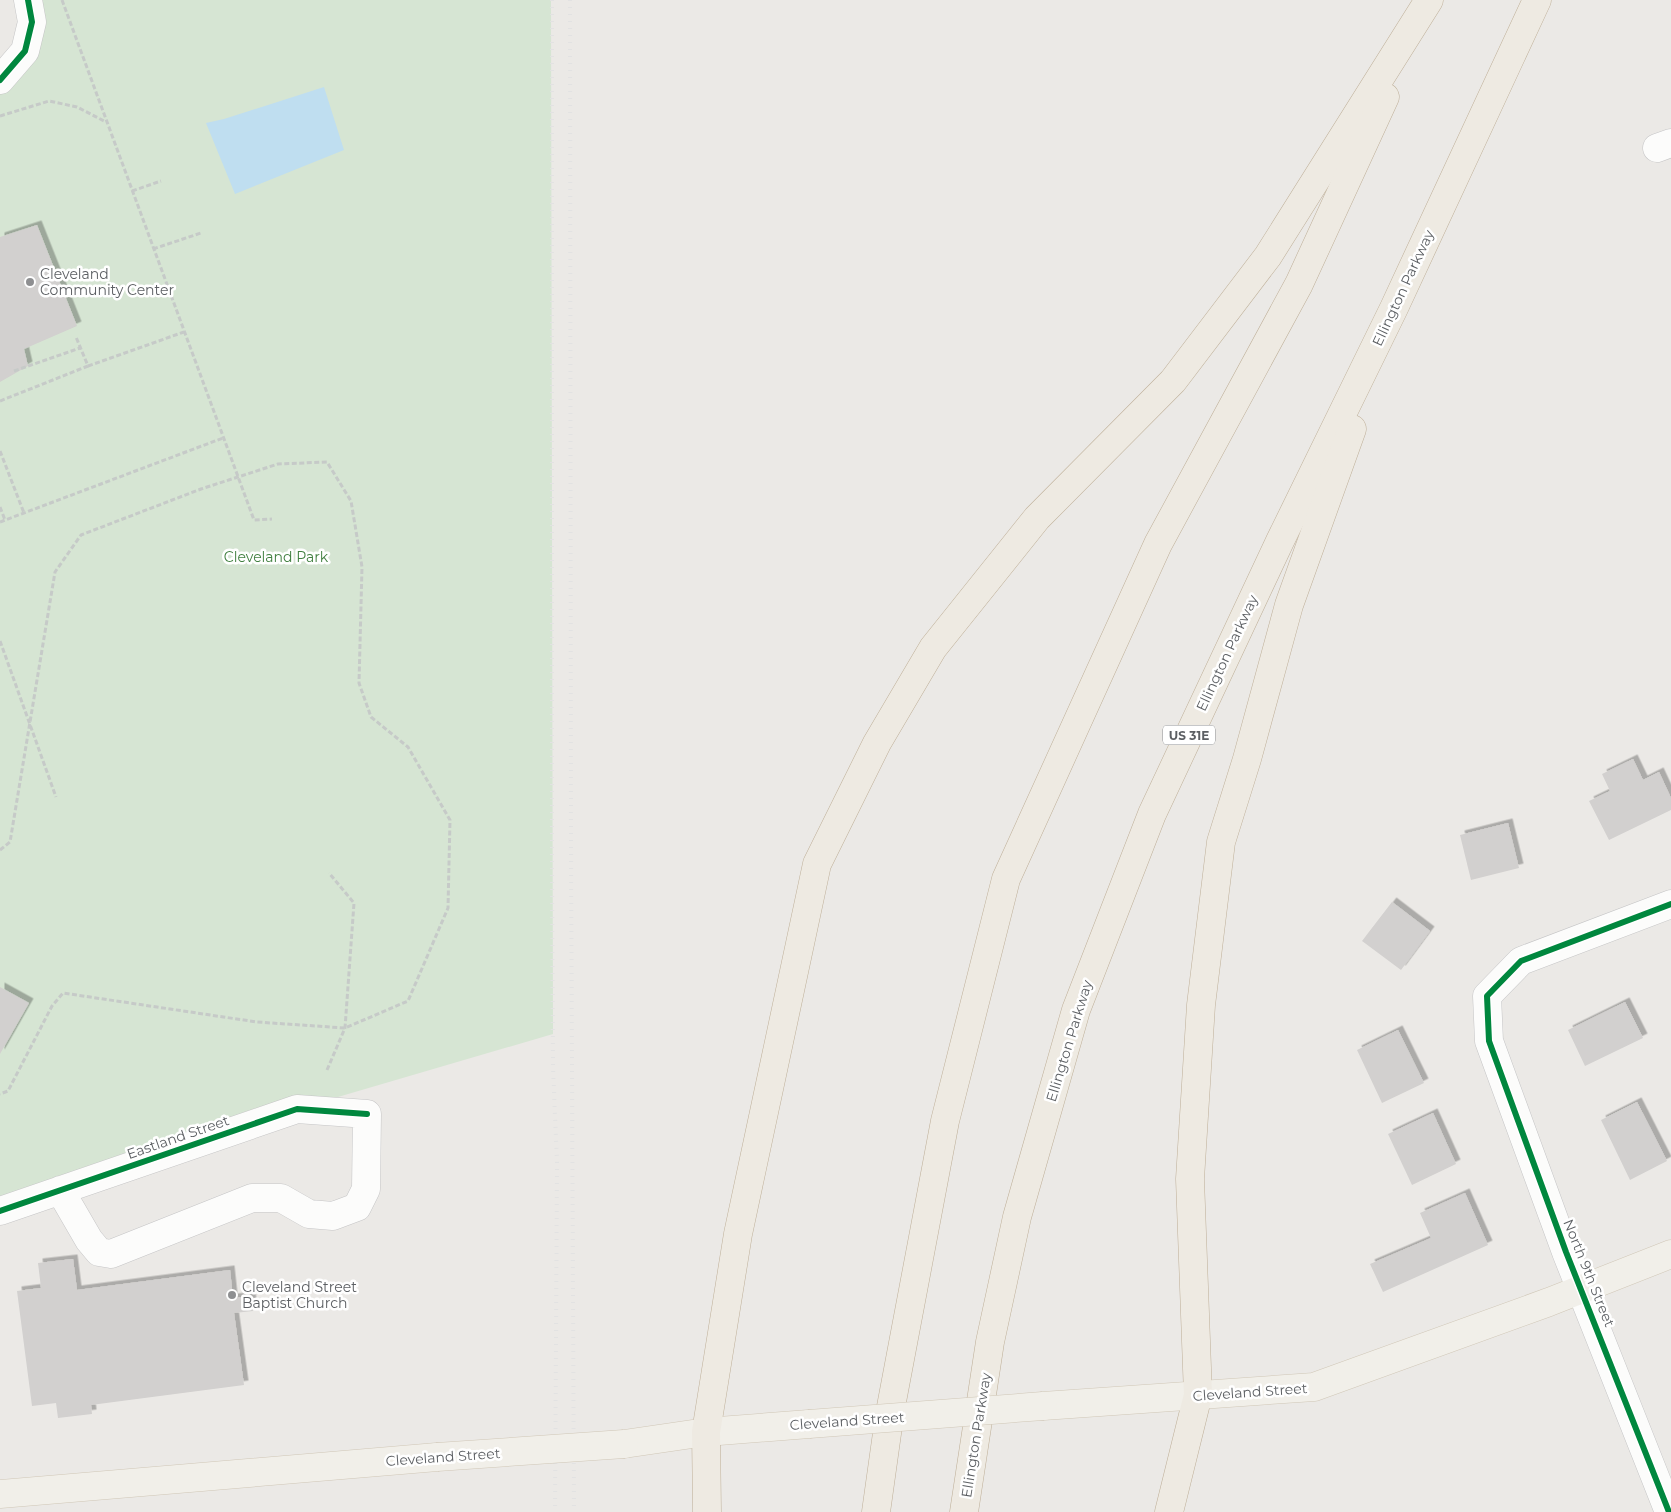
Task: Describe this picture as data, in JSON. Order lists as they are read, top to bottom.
{
  "streets": {
    "highway": ["Ellington Parkway", "US 31E"],
    "main road": ["Cleveland Street"],
    "street": ["Eastland Street", "North 9th Street"]
  },
  "crossings": [
    ["North 9th Street", "Cleveland Street"]
  ],
  "parks": ["Cleveland Park"],
  "places": ["Cleveland Community Center", "Cleveland Street Baptist Church"]
}
